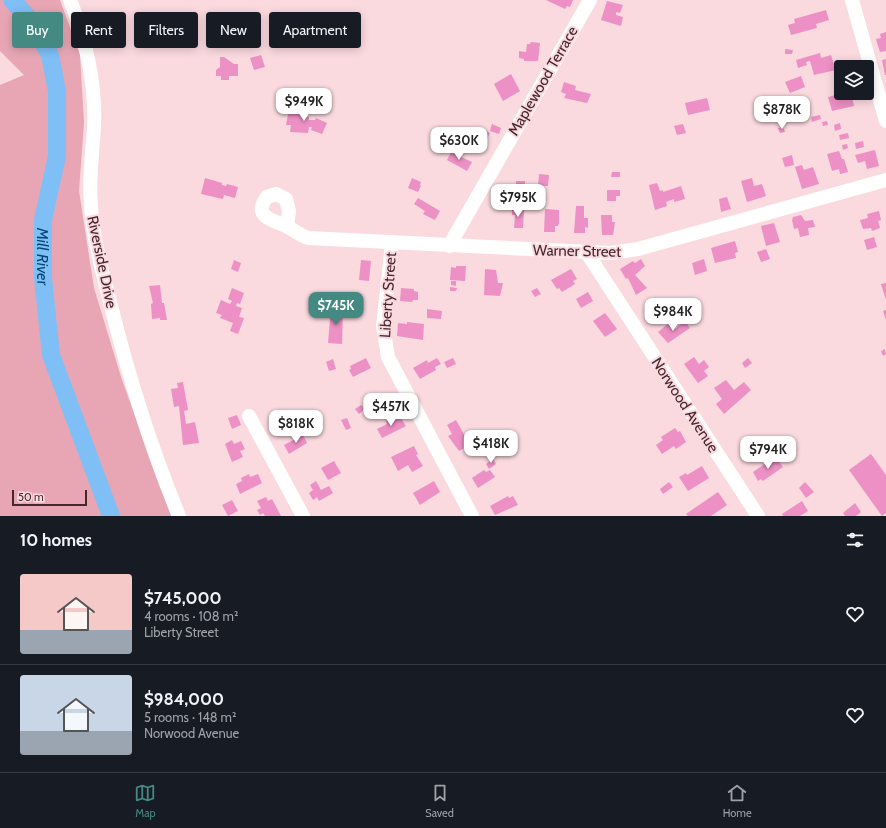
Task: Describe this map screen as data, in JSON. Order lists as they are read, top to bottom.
{
  "streets": {
    "street": [
      "Maplewood Terrace",
      "Warner Street",
      "Riverside Drive",
      "Liberty Street",
      "Norwood Avenue"
    ]
  },
  "crossings": [
    ["Maplewood Terrace", "Warner Street"],
    ["Warner Street", "Liberty Street"],
    ["Warner Street", "Norwood Avenue"]
  ],
  "water": ["Mill River"],
  "scale_bar": "50 m",
  "page": {
    "chip": [
      "Buy",
      "Rent",
      "Filters",
      "New",
      "Apartment"
    ],
    "price": [
      "$949K",
      "$878K",
      "$630K",
      "$795K",
      "$745K",
      "$984K",
      "$457K",
      "$818K",
      "$418K",
      "$794K"
    ],
    "scale": "50 m",
    "heading": "10 homes",
    "list": [
      {
        "name": "$745,000",
        "note": "4 rooms · 108 m² · Liberty Street"
      },
      {
        "name": "$984,000",
        "note": "5 rooms · 148 m² · Norwood Avenue"
      }
    ],
    "tabs": ["Map", "Saved", "Home"]
  }
}
